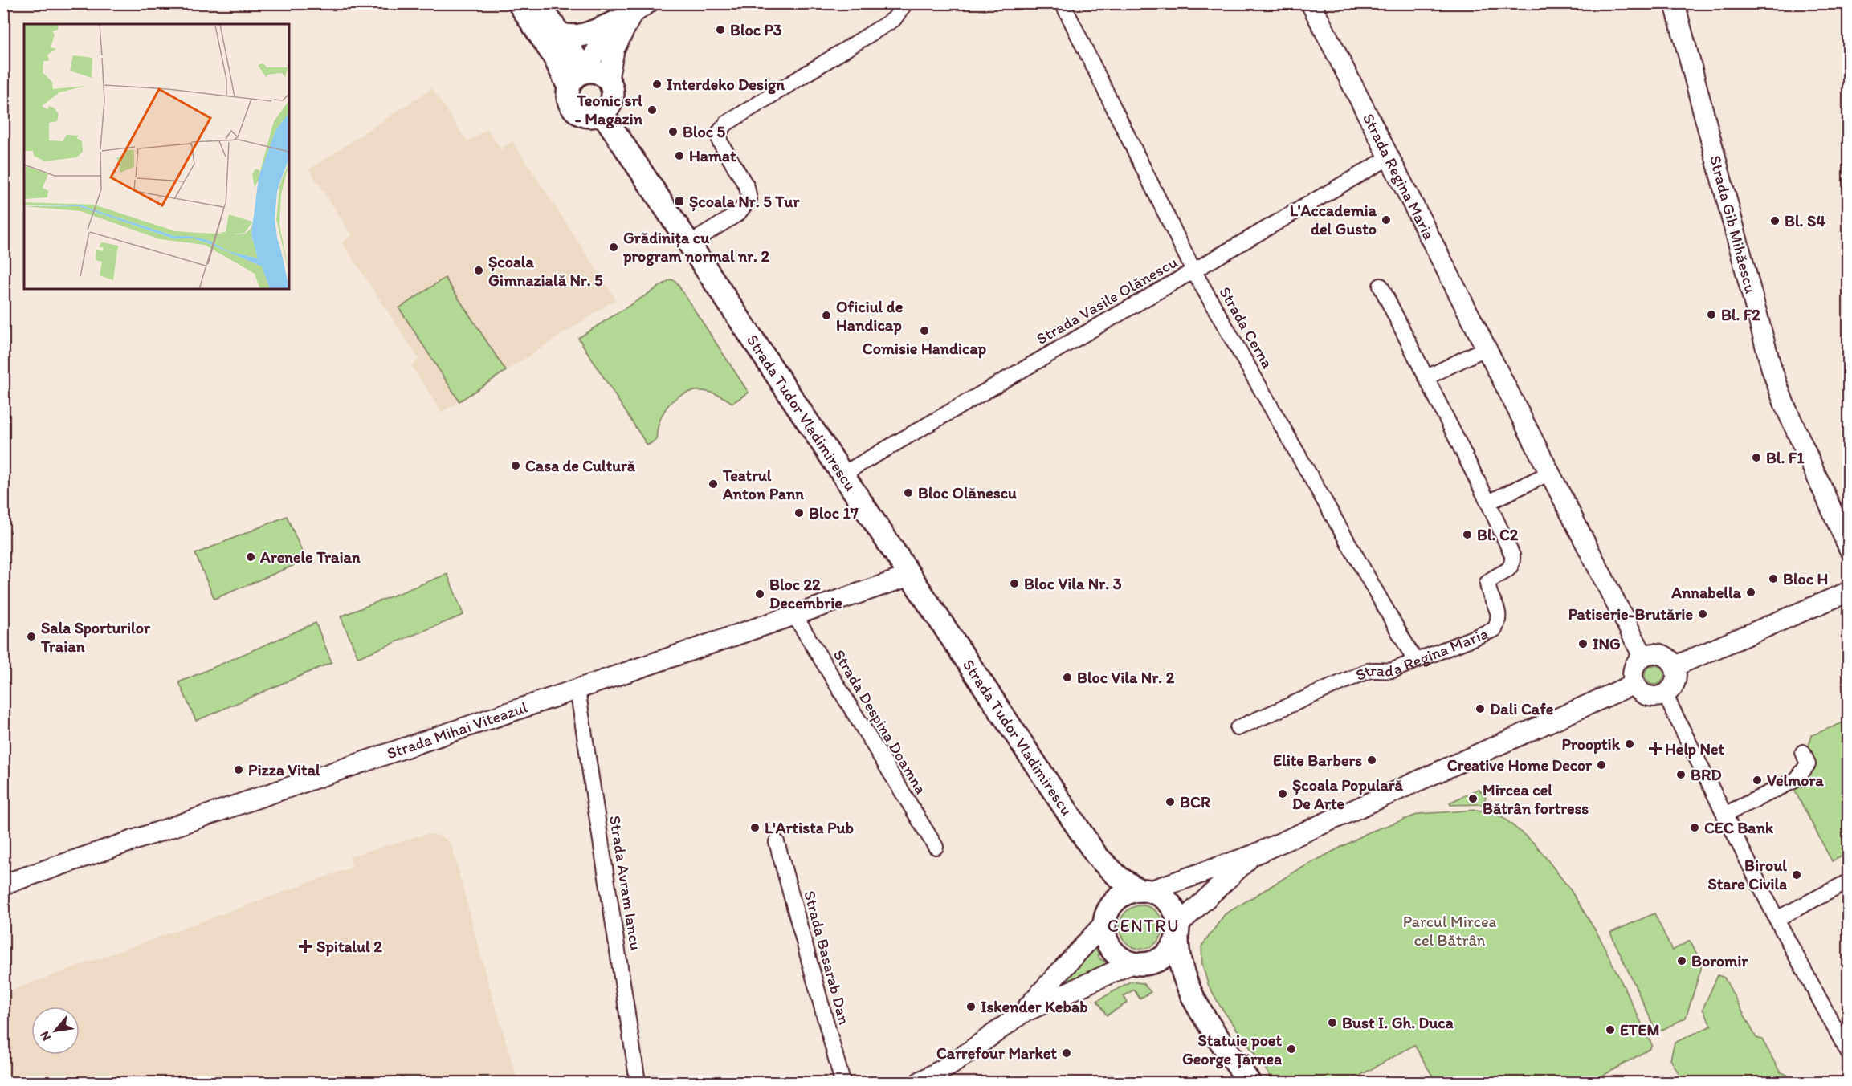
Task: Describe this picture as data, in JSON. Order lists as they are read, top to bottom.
{
  "streets": {
    "main road": [
      "Strada Regina Maria",
      "Strada Gib Mihăescu",
      "Strada Tudor Vladimirescu",
      "Strada Mihai Viteazul"
    ],
    "street": [
      "Strada Vasile Olănescu",
      "Strada Cerna",
      "Strada Despina Doamna",
      "Strada Avram Iancu",
      "Strada Basarab Dan"
    ]
  },
  "crossings": [
    ["Strada Regina Maria", "Strada Vasile Olănescu"],
    ["Strada Regina Maria", "Strada Cerna"],
    ["Strada Vasile Olănescu", "Strada Cerna"],
    ["Strada Vasile Olănescu", "Strada Tudor Vladimirescu"],
    ["Strada Tudor Vladimirescu", "Strada Mihai Viteazul"],
    ["Strada Despina Doamna", "Strada Mihai Viteazul"],
    ["Strada Mihai Viteazul", "Strada Avram Iancu"]
  ],
  "districts": ["CENTRU"],
  "parks": ["Parcul Mircea cel Bătrân"],
  "places": {
    "other": [
      "Bloc P3",
      "Interdeko Design",
      "Teonic srl - Magazin",
      "Bloc 5",
      "Hamat",
      "L'Accademia del Gusto",
      "Bl. S4",
      "Grădinița cu program normal nr. 2",
      "Școala Gimnazială Nr. 5",
      "Bl. F2",
      "Oficiul de Handicap",
      "Comisie Handicap",
      "Bl. F1",
      "Casa de Cultură",
      "Teatrul Anton Pann",
      "Bloc Olănescu",
      "Bloc 17",
      "Bl. C2",
      "Arenele Traian",
      "Bloc H",
      "Bloc Vila Nr. 3",
      "Annabella",
      "Bloc 22 Decembrie",
      "Patiserie-Brutărie",
      "Sala Sporturilor Traian",
      "ING",
      "Bloc Vila Nr. 2",
      "Dali Cafe",
      "Prooptik",
      "Elite Barbers",
      "Creative Home Decor",
      "Pizza Vital",
      "BRD",
      "Velmora",
      "Școala Populară De Arte",
      "Mircea cel Bătrân fortress",
      "BCR",
      "L'Artista Pub",
      "CEC Bank",
      "Biroul Stare Civila",
      "Boromir",
      "Iskender Kebab",
      "Bust I. Gh. Duca",
      "ETEM",
      "Statuie poet George Țărnea",
      "Carrefour Market"
    ],
    "transit": ["Școala Nr. 5 Tur"],
    "health": ["Help Net", "Spitalul 2"]
  },
  "north": "bottom left"
}
